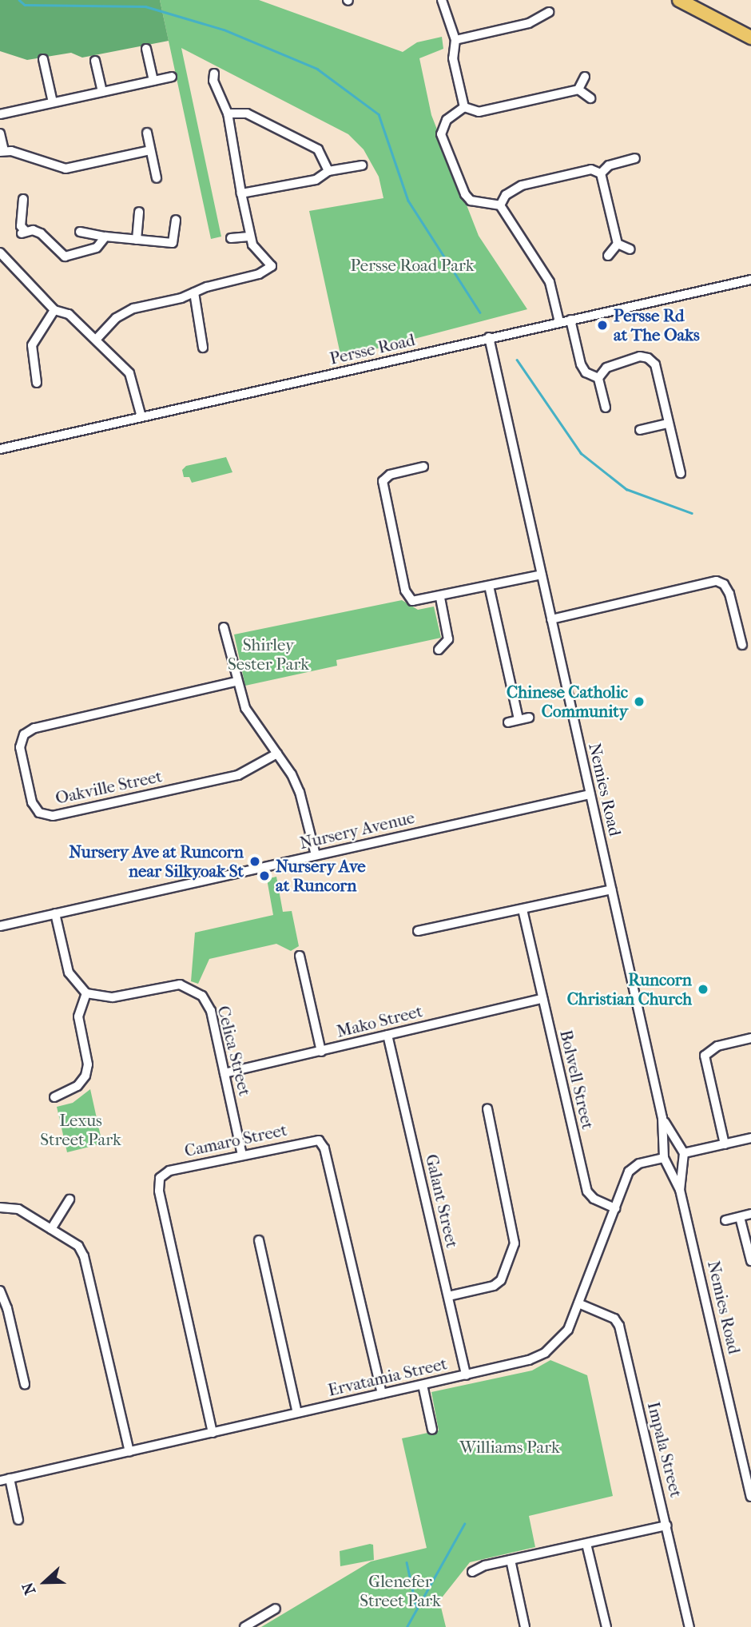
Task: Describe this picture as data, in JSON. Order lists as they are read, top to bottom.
{
  "streets": {
    "street": [
      "Persse Road",
      "Oakville Street",
      "Nemies Road",
      "Nursery Avenue",
      "Mako Street",
      "Celica Street",
      "Bolwell Street",
      "Camaro Street",
      "Galant Street",
      "Ervatamia Street",
      "Impala Street"
    ]
  },
  "crossings": [
    ["Persse Road", "Nemies Road"],
    ["Nemies Road", "Nursery Avenue"],
    ["Nemies Road", "Ervatamia Street"],
    ["Mako Street", "Celica Street"],
    ["Mako Street", "Bolwell Street"],
    ["Mako Street", "Galant Street"],
    ["Celica Street", "Camaro Street"],
    ["Bolwell Street", "Ervatamia Street"],
    ["Camaro Street", "Ervatamia Street"],
    ["Galant Street", "Ervatamia Street"],
    ["Ervatamia Street", "Impala Street"]
  ],
  "parks": [
    "Persse Road Park",
    "Shirley Sester Park",
    "Lexus Street Park",
    "Williams Park",
    "Glenefer Street Park"
  ],
  "places": [
    "Persse Rd at The Oaks",
    "Chinese Catholic Community",
    "Nursery Ave at Runcorn near Silkyoak St",
    "Nursery Ave at Runcorn",
    "Runcorn Christian Church"
  ],
  "north": "left"
}
